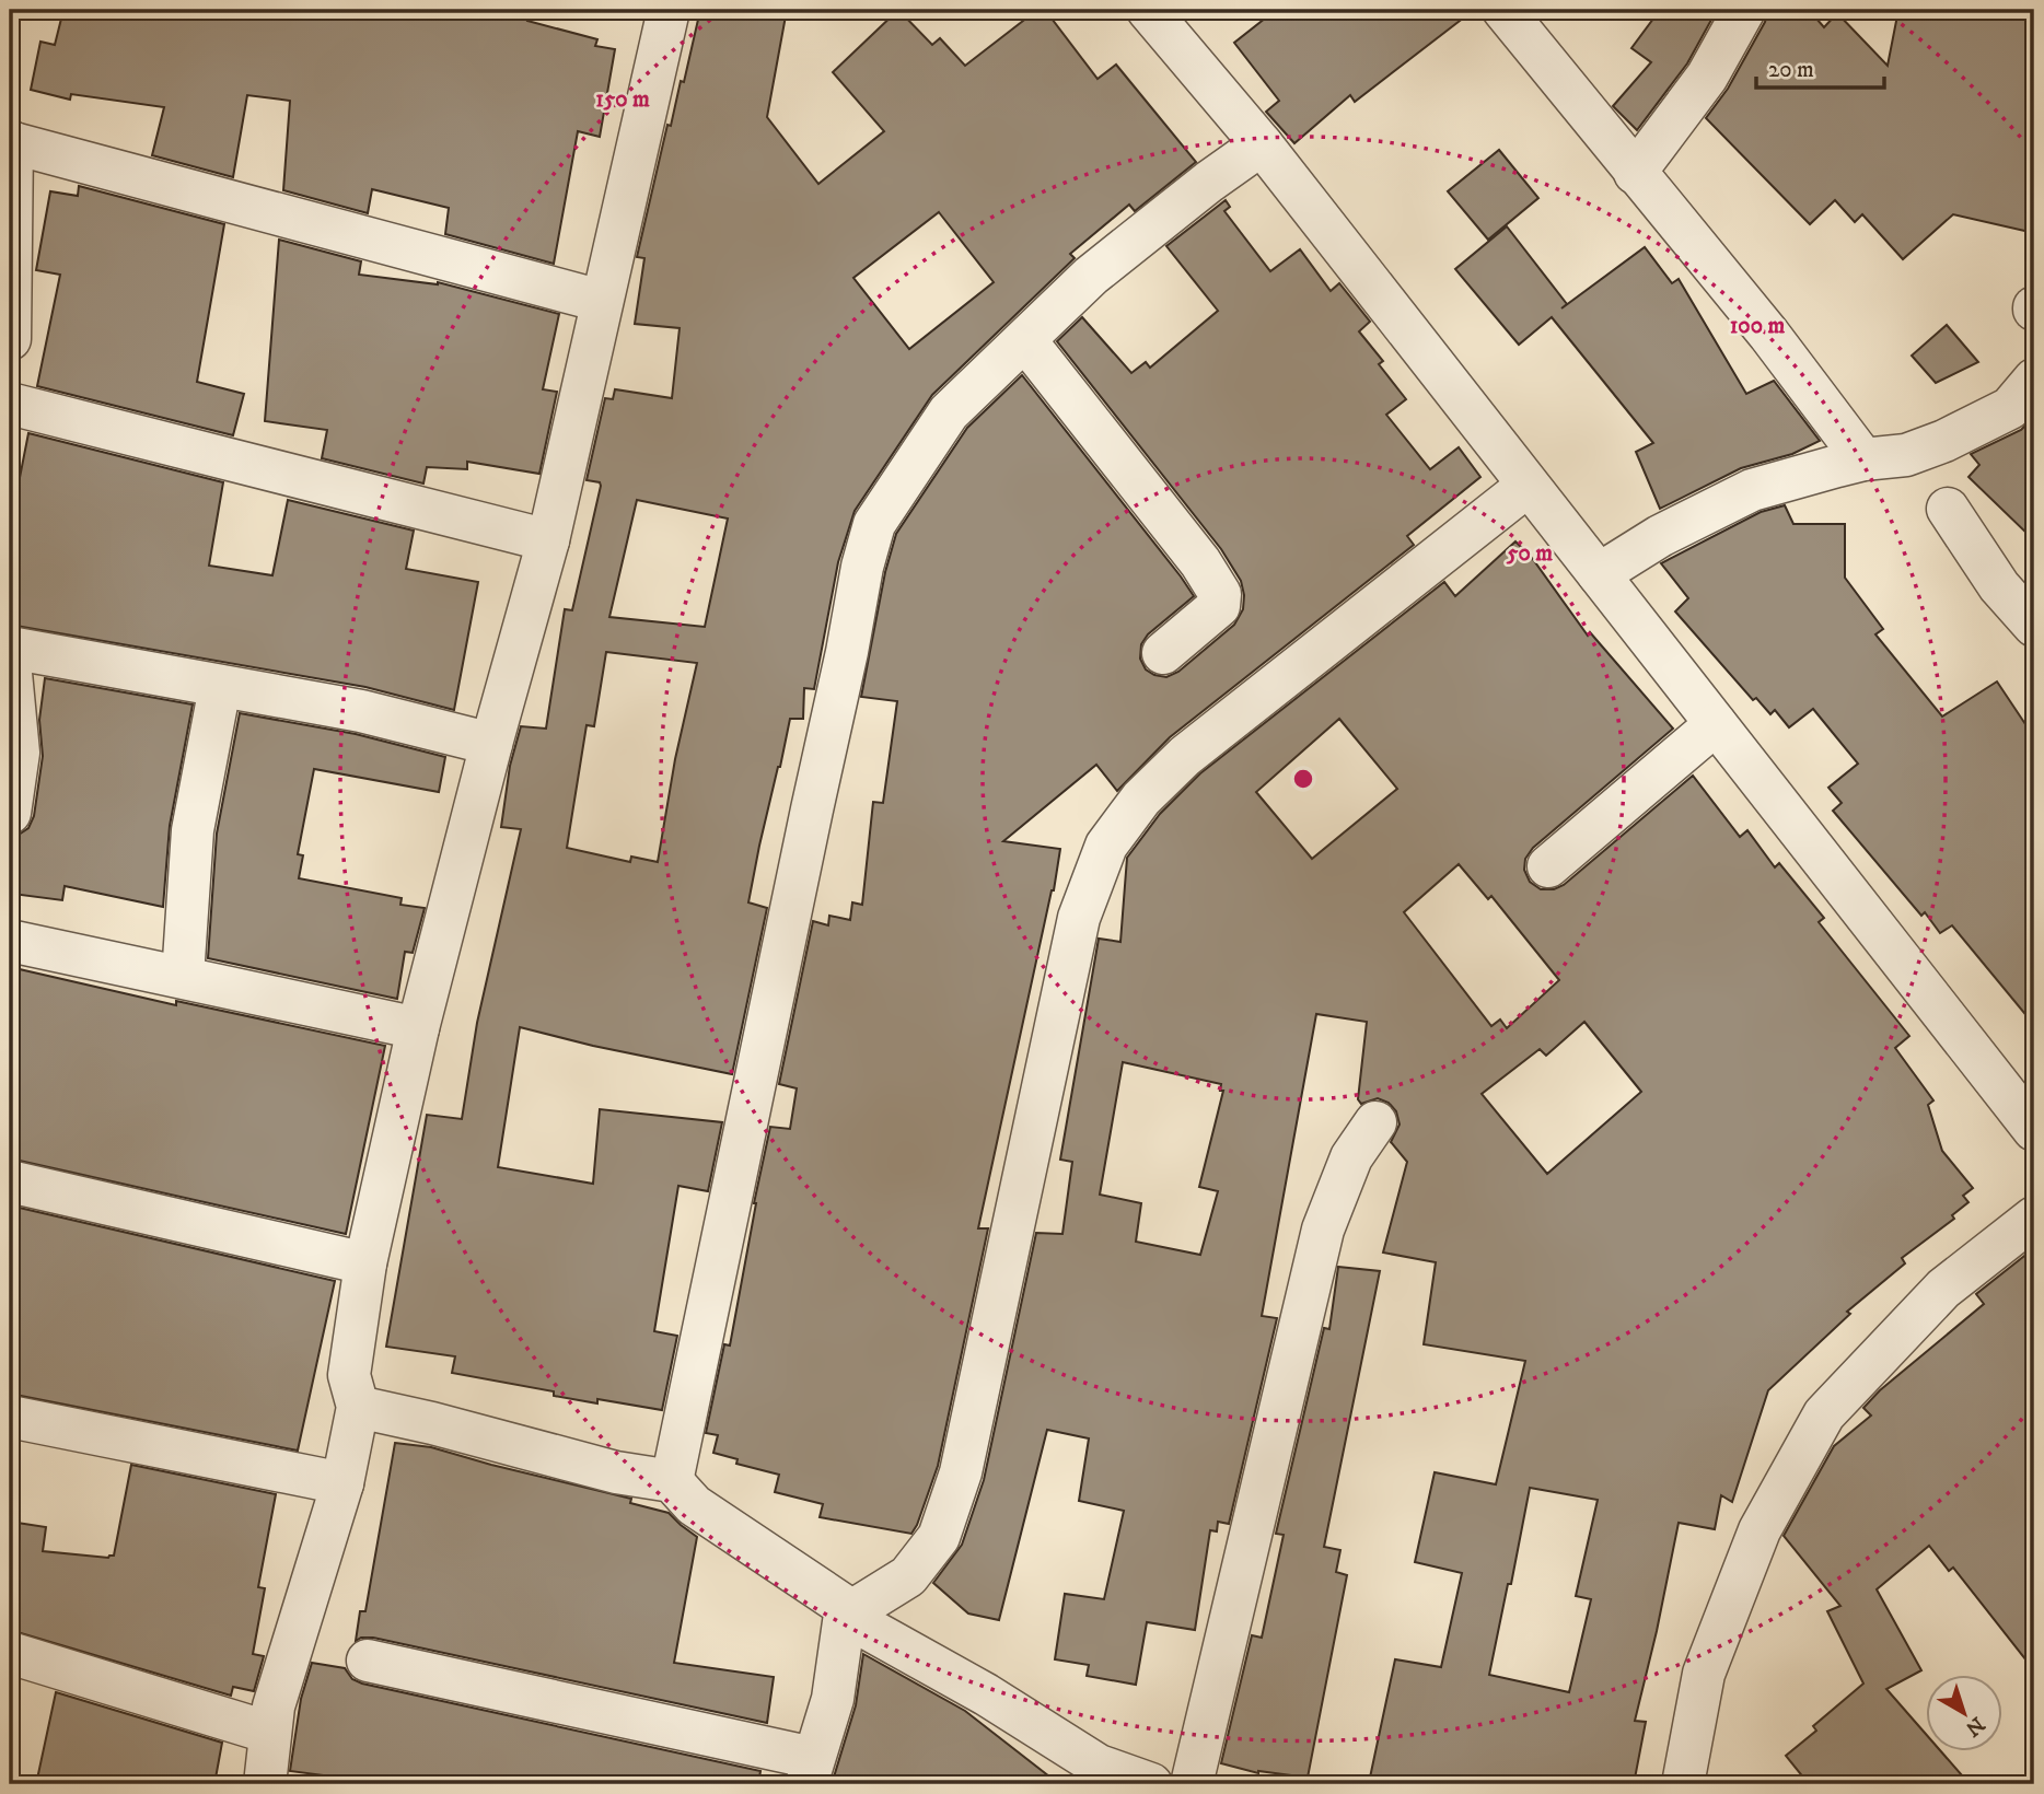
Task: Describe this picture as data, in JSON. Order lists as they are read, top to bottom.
{
  "scale_bar": "20 m",
  "north": "bottom right",
  "rings": ["150 m", "100 m", "50 m"]
}
